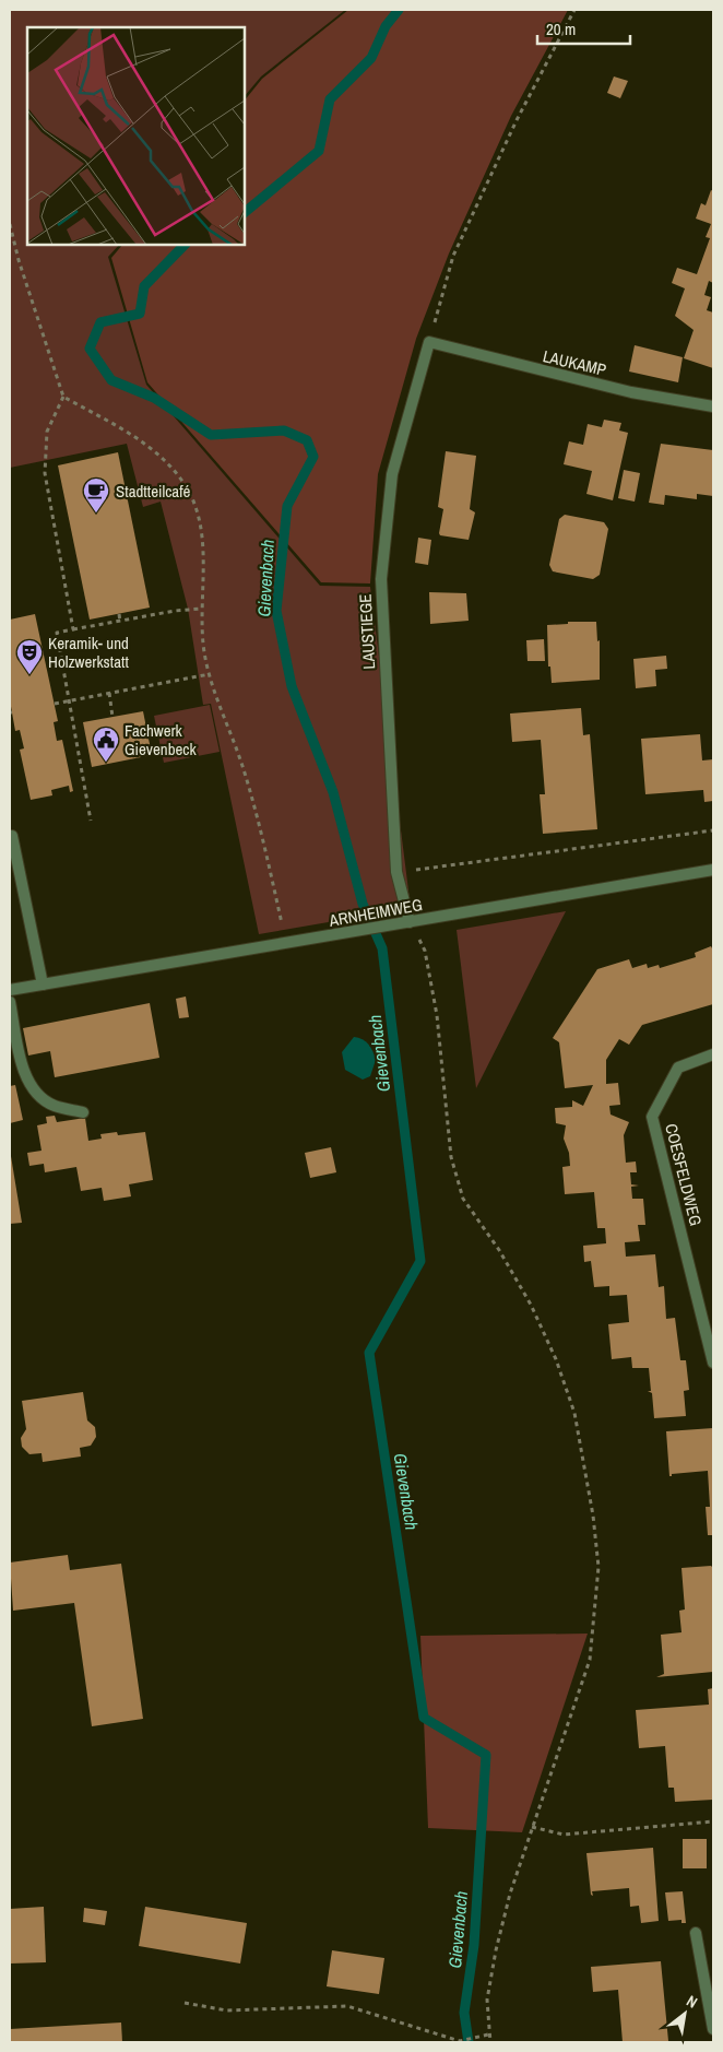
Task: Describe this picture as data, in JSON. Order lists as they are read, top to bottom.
{
  "streets": {
    "street": [
      "LAUKAMP",
      "LAUSTIEGE",
      "ARNHEIMWEG",
      "COESFELDWEG"
    ]
  },
  "crossings": [
    ["LAUKAMP", "LAUSTIEGE"],
    ["LAUSTIEGE", "ARNHEIMWEG"]
  ],
  "water": ["Gievenbach"],
  "places": {
    "cafe": ["Stadtteilcafé"],
    "theatre": ["Keramik- und Holzwerkstatt"],
    "public building": ["Fachwerk Gievenbeck"]
  },
  "scale_bar": "20 m",
  "north": "top right"
}
